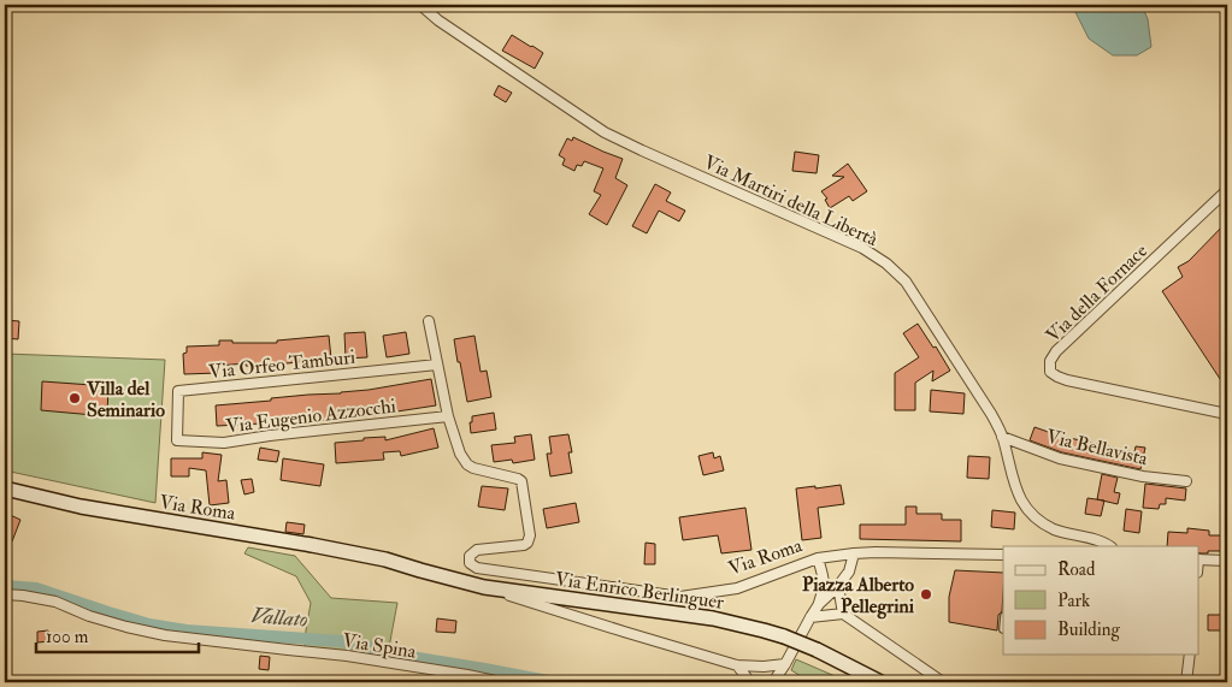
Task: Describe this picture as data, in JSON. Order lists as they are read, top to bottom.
{
  "streets": {
    "main road": ["Via Roma", "Via Enrico Berlinguer"],
    "street": [
      "Via Martiri della Libertà",
      "Via della Fornace",
      "Via Orfeo Tamburi",
      "Via Eugenio Azzocchi",
      "Via Bellavista",
      "Via Spina"
    ]
  },
  "crossings": [
    ["Via Martiri della Libertà", "Via Bellavista"],
    ["Via Orfeo Tamburi", "Via Eugenio Azzocchi"],
    ["Via Eugenio Azzocchi", "Via Roma"],
    ["Via Roma", "Via Enrico Berlinguer"]
  ],
  "water": ["Vallato"],
  "places": ["Villa del Seminario", "Piazza Alberto Pellegrini"],
  "legend": ["Road", "Park", "Building"],
  "scale_bar": "100 m"
}
